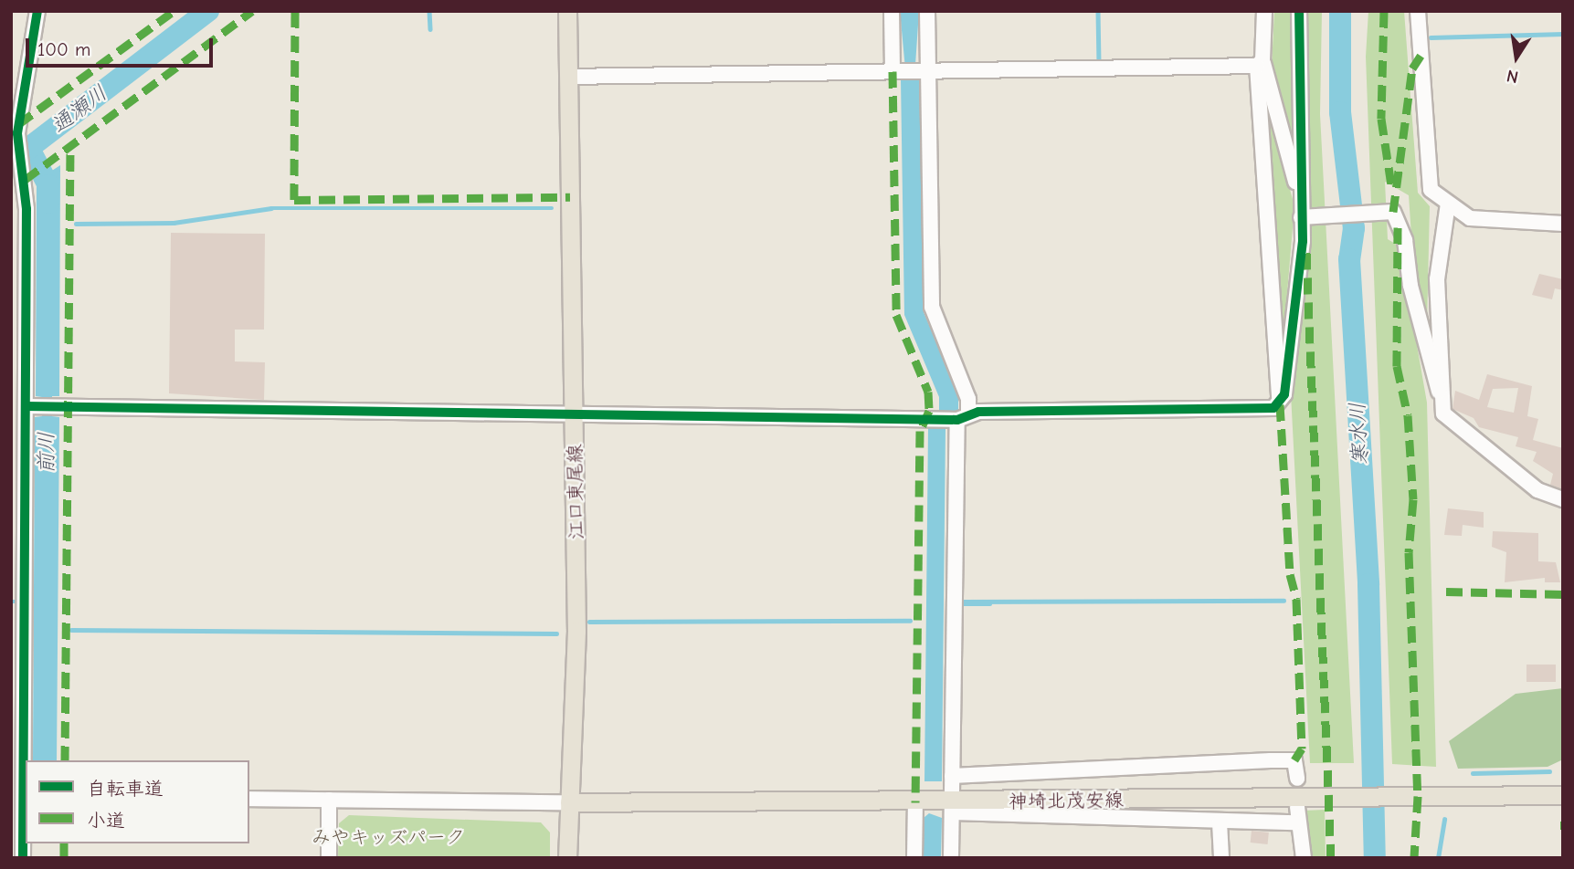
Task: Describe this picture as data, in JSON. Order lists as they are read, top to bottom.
{
  "streets": {
    "main road": ["江口東尾線", "神埼北茂安線"]
  },
  "crossings": [
    ["江口東尾線", "神埼北茂安線"]
  ],
  "water": ["通瀬川", "寒水川", "前川"],
  "parks": ["みやキッズパーク"],
  "legend": ["自転車道", "小道"],
  "scale_bar": "100 m",
  "north": "bottom"
}
